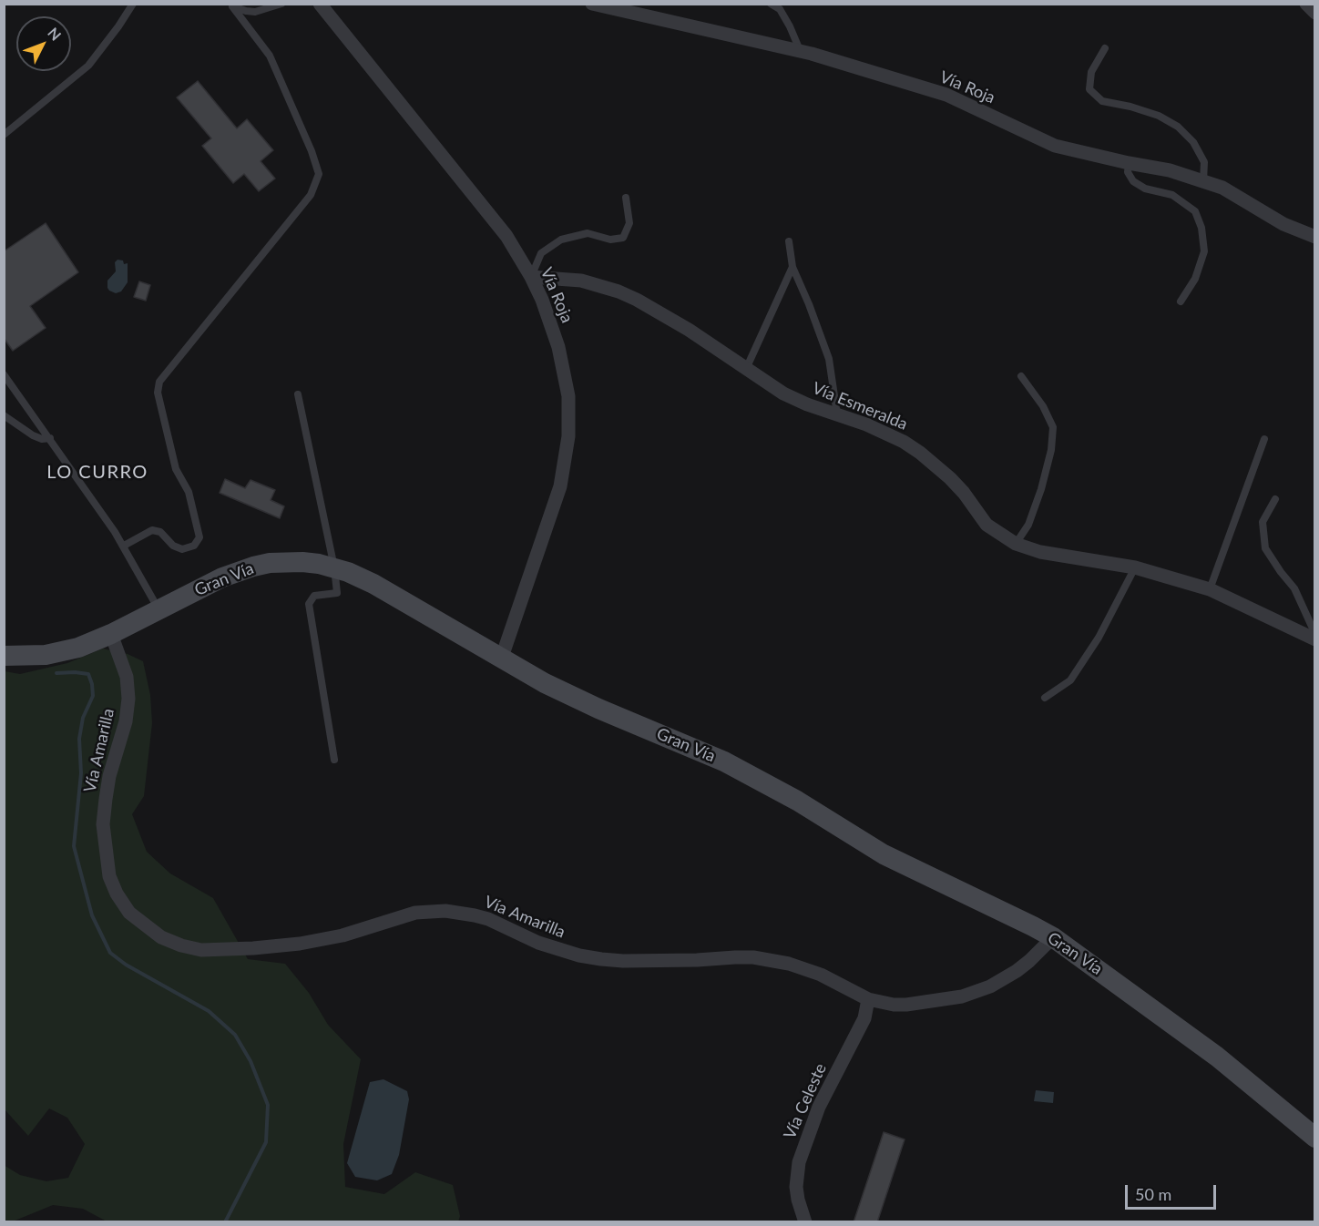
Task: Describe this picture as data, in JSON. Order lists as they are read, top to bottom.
{
  "streets": {
    "main road": ["Gran Vía"],
    "street": [
      "Vía Roja",
      "Vía Esmeralda",
      "Vía Amarilla",
      "Vía Celeste"
    ]
  },
  "crossings": [
    ["Vía Roja", "Vía Esmeralda"],
    ["Vía Roja", "Gran Vía"],
    ["Gran Vía", "Vía Amarilla"],
    ["Vía Amarilla", "Vía Celeste"]
  ],
  "districts": ["LO CURRO"],
  "scale_bar": "50 m",
  "north": "top right"
}
